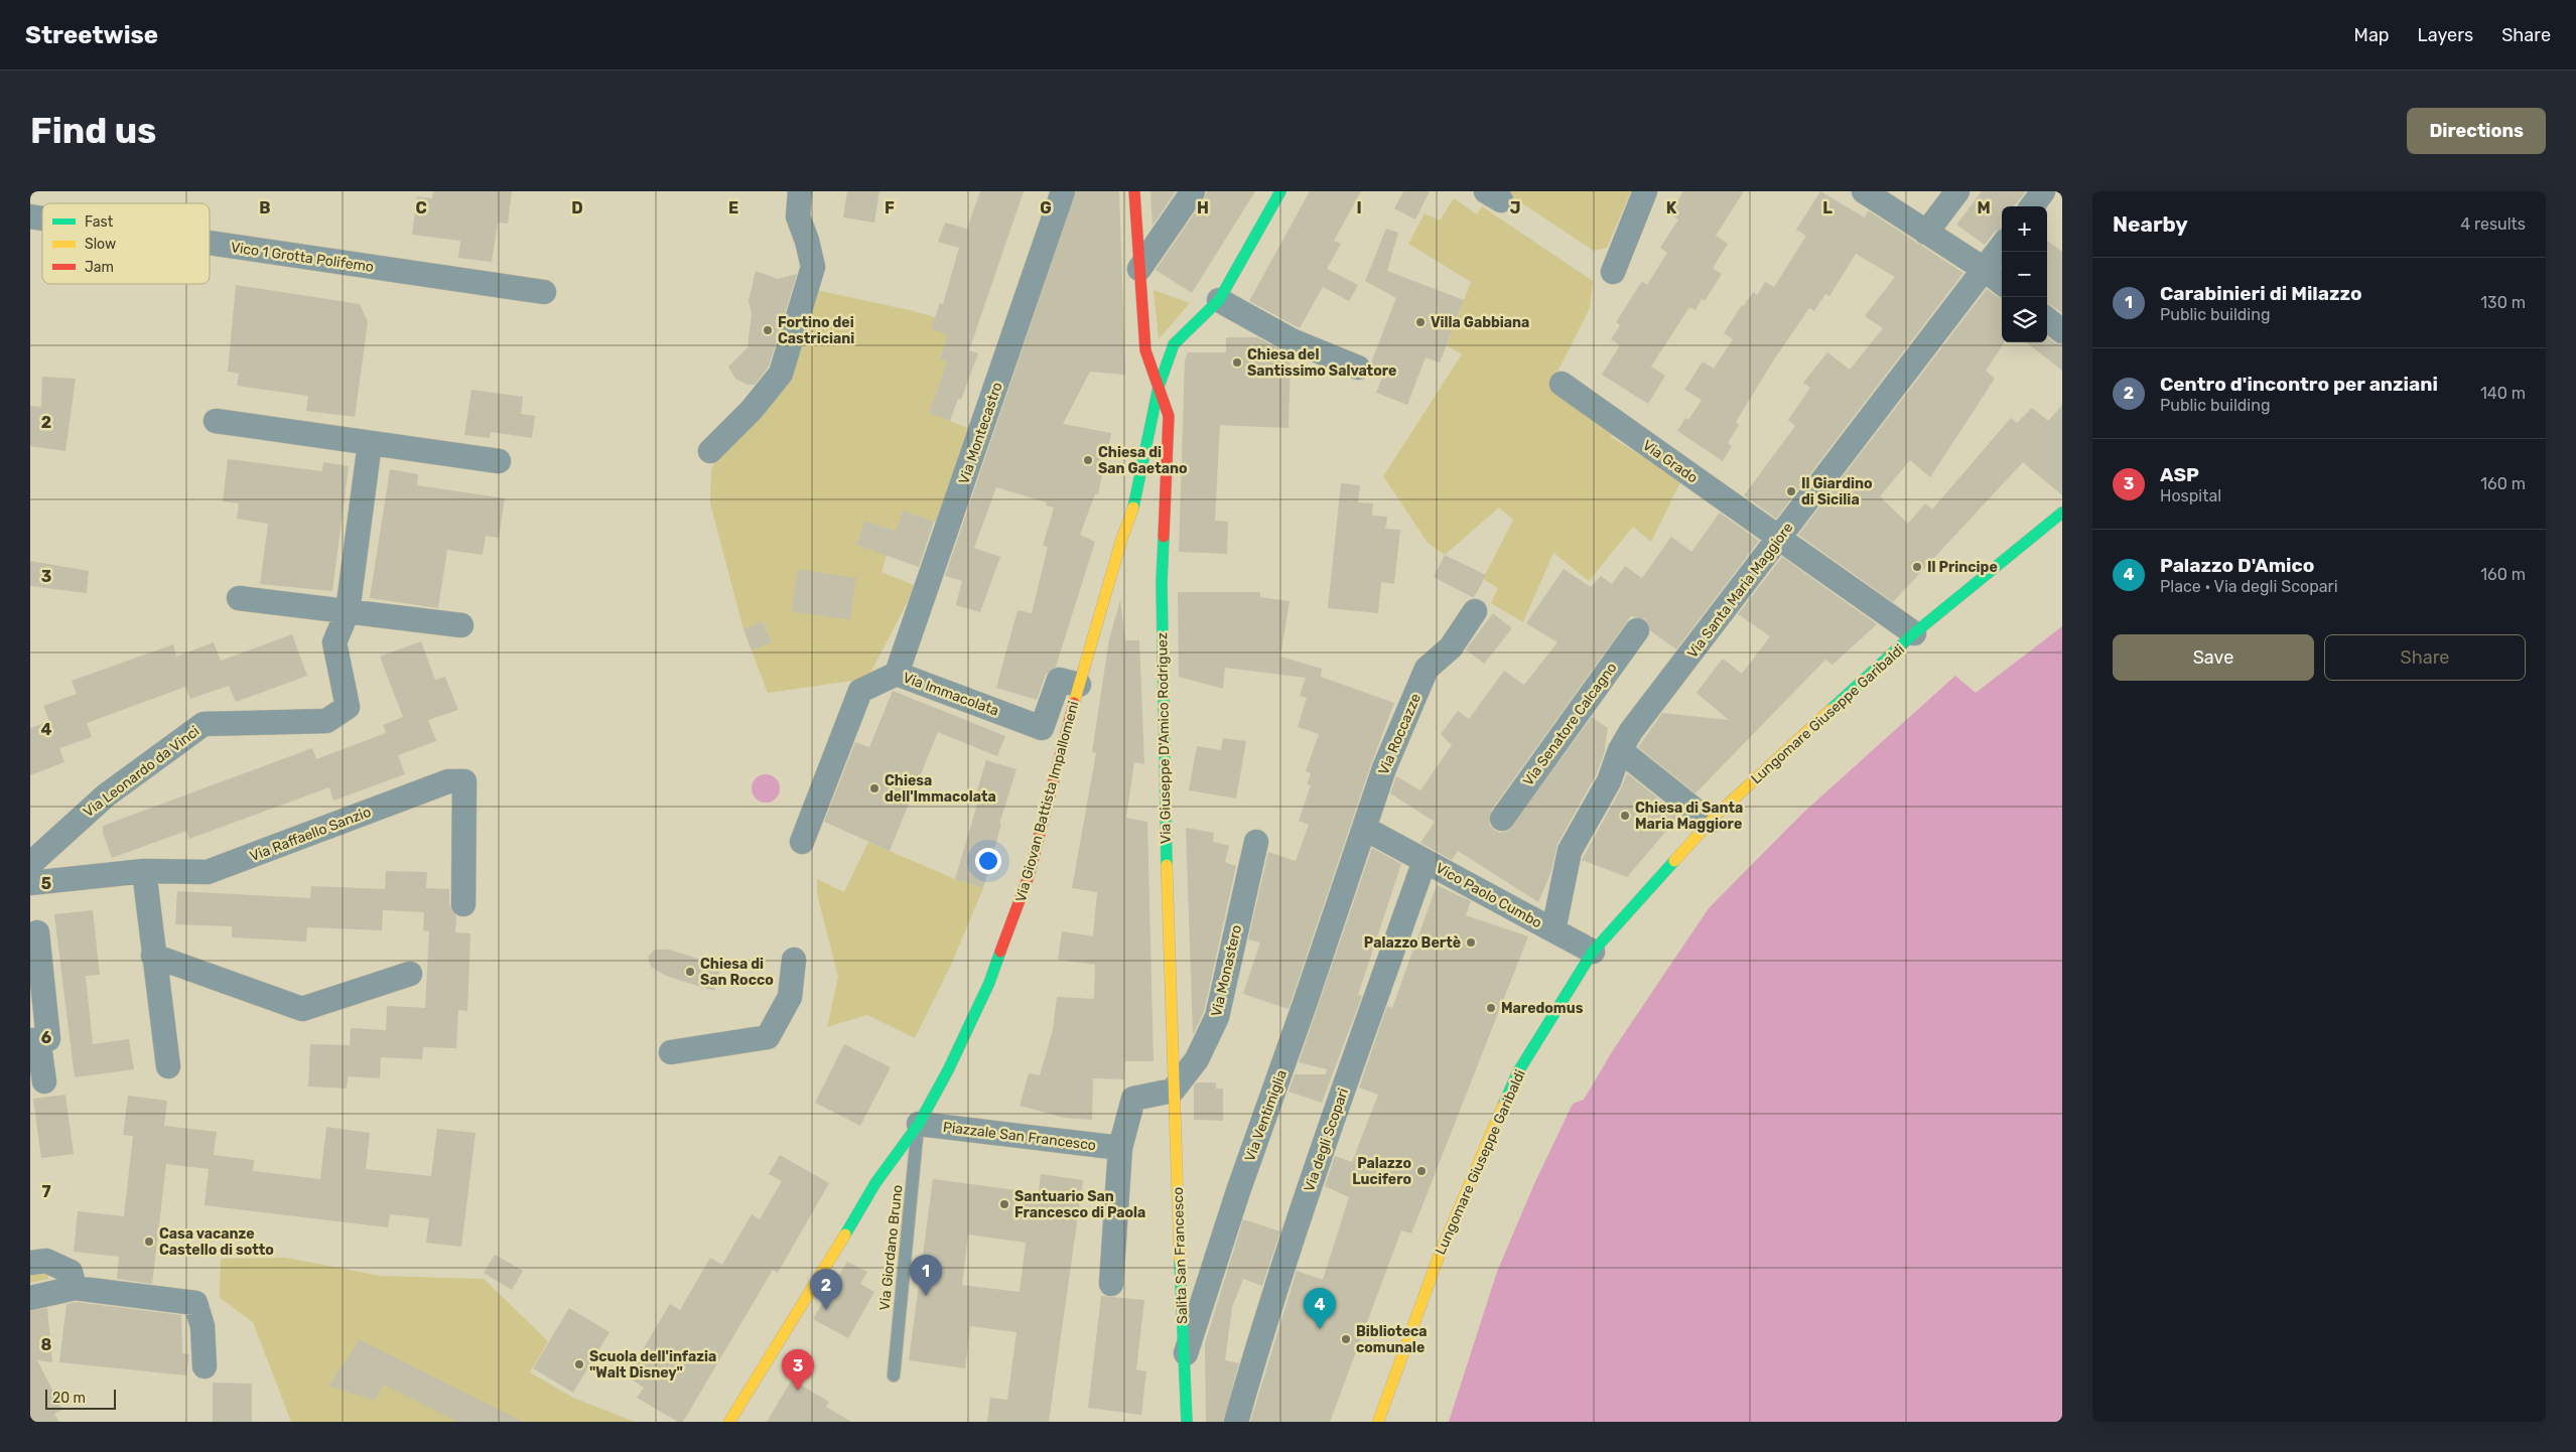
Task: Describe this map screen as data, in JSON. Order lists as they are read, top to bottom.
{
  "streets": {
    "street": [
      "Vico 1 Grotta Polifemo",
      "Via Montecastro",
      "Via Grado",
      "Via Santa Maria Maggiore",
      "Via Immacolata",
      "Lungomare Giuseppe Garibaldi",
      "Via Senatore Calcagno",
      "Via Roccazze",
      "Via Giuseppe D'Amico Rodriguez",
      "Via Leonardo da Vinci",
      "Via Giovan Battista Impallomeni",
      "Via Raffaello Sanzio",
      "Vico Paolo Cumbo",
      "Via Monastero",
      "Via Ventimiglia",
      "Piazzale San Francesco",
      "Via degli Scopari",
      "Salita San Francesco"
    ],
    "lane": ["Via Giordano Bruno"]
  },
  "crossings": [
    ["Via Montecastro", "Via Immacolata"],
    ["Via Grado", "Via Santa Maria Maggiore"],
    ["Via Grado", "Lungomare Giuseppe Garibaldi"],
    ["Via Santa Maria Maggiore", "Vico Paolo Cumbo"],
    ["Via Immacolata", "Via Giovan Battista Impallomeni"],
    ["Via Roccazze", "Via Ventimiglia"],
    ["Via Giuseppe D'Amico Rodriguez", "Via Giovan Battista Impallomeni"],
    ["Via Giuseppe D'Amico Rodriguez", "Via Monastero"],
    ["Via Giuseppe D'Amico Rodriguez", "Salita San Francesco"],
    ["Via Giovan Battista Impallomeni", "Piazzale San Francesco"],
    ["Via Giovan Battista Impallomeni", "Via Giordano Bruno"],
    ["Vico Paolo Cumbo", "Via degli Scopari"],
    ["Via Monastero", "Salita San Francesco"],
    ["Via Ventimiglia", "Salita San Francesco"],
    ["Piazzale San Francesco", "Via Giordano Bruno"]
  ],
  "places": [
    "Villa Gabbiana",
    "Fortino dei Castriciani",
    "Chiesa del Santissimo Salvatore",
    "Chiesa di San Gaetano",
    "Il Giardino di Sicilia",
    "Il Principe",
    "Chiesa dell'Immacolata",
    "Chiesa di Santa Maria Maggiore",
    "Palazzo Bertè",
    "Chiesa di San Rocco",
    "Maredomus",
    "Palazzo Lucifero",
    "Santuario San Francesco di Paola",
    "Casa vacanze Castello di sotto",
    "Biblioteca comunale",
    "Scuola dell'infazia \"Walt Disney\""
  ],
  "legend": ["Fast", "Slow", "Jam"],
  "scale_bar": "20 m",
  "page": {
    "header": "Streetwise",
    "nav": ["Map", "Layers", "Share"],
    "buttons": [
      "Directions",
      ["Save", "Share"]
    ],
    "title": "Find us",
    "heading": ["Nearby", "4 results"],
    "map_buttons": ["+", "−"],
    "list": [
      {
        "mark": "1",
        "name": "Carabinieri di Milazzo",
        "note": "Public building",
        "value": "130 m"
      },
      {
        "mark": "2",
        "name": "Centro d'incontro per anziani",
        "note": "Public building",
        "value": "140 m"
      },
      {
        "mark": "3",
        "name": "ASP",
        "note": "Hospital",
        "value": "160 m"
      },
      {
        "mark": "4",
        "name": "Palazzo D'Amico",
        "note": "Place · Via degli Scopari",
        "value": "160 m"
      }
    ],
    "pins": [
      "1",
      "2",
      "4",
      "3"
    ],
    "scale": "20 m"
  },
  "grid": {
    "columns": [
      "B",
      "C",
      "D",
      "E",
      "F",
      "G",
      "H",
      "I",
      "J",
      "K",
      "L",
      "M"
    ],
    "rows": [
      "2",
      "3",
      "4",
      "5",
      "6",
      "7",
      "8"
    ]
  }
}
